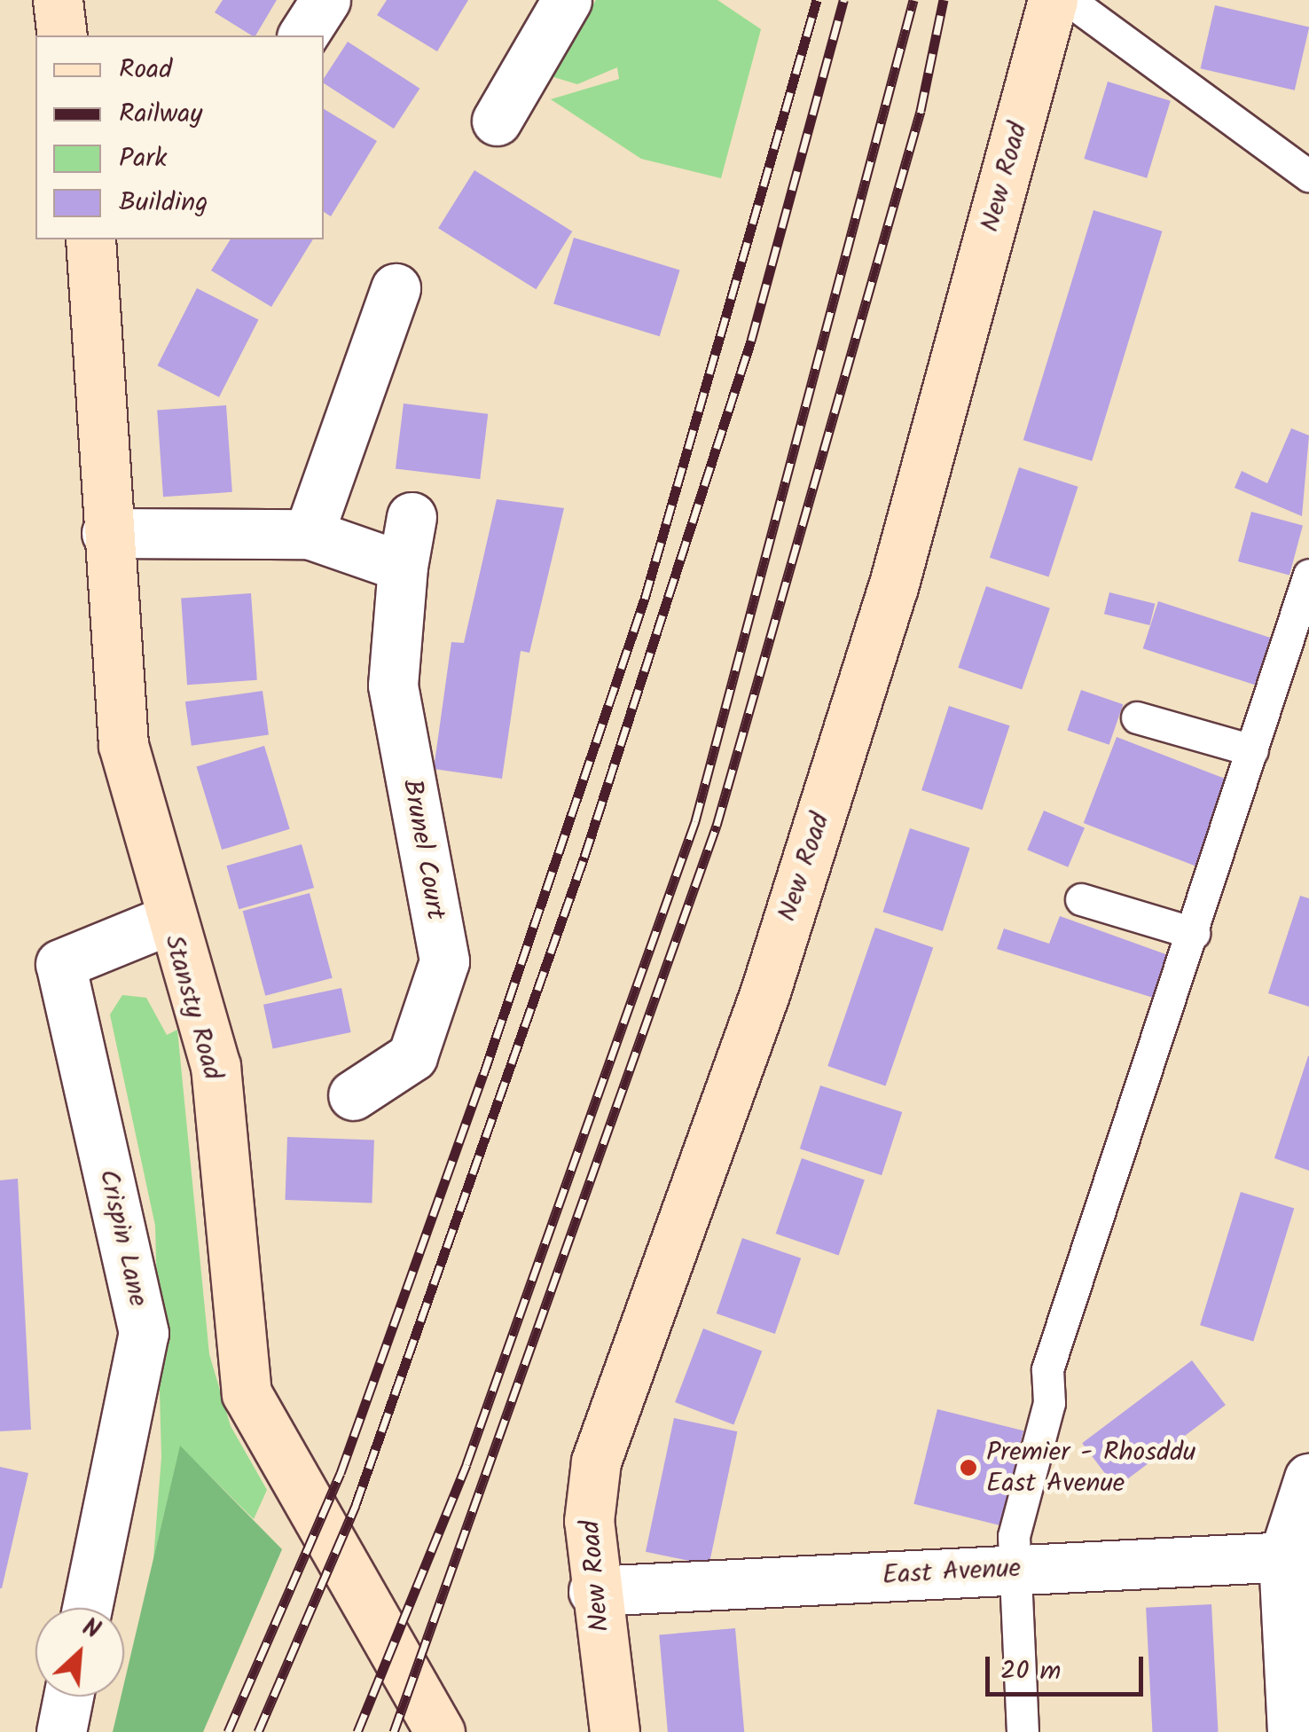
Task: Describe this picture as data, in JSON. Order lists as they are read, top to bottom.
{
  "streets": {
    "main road": ["New Road", "Stansty Road"],
    "street": ["Brunel Court", "Crispin Lane", "East Avenue"]
  },
  "crossings": [
    ["New Road", "East Avenue"],
    ["Stansty Road", "Crispin Lane"]
  ],
  "places": ["Premier - Rhosddu East Avenue"],
  "legend": [
    "Road",
    "Railway",
    "Park",
    "Building"
  ],
  "scale_bar": "20 m",
  "north": "top right"
}
